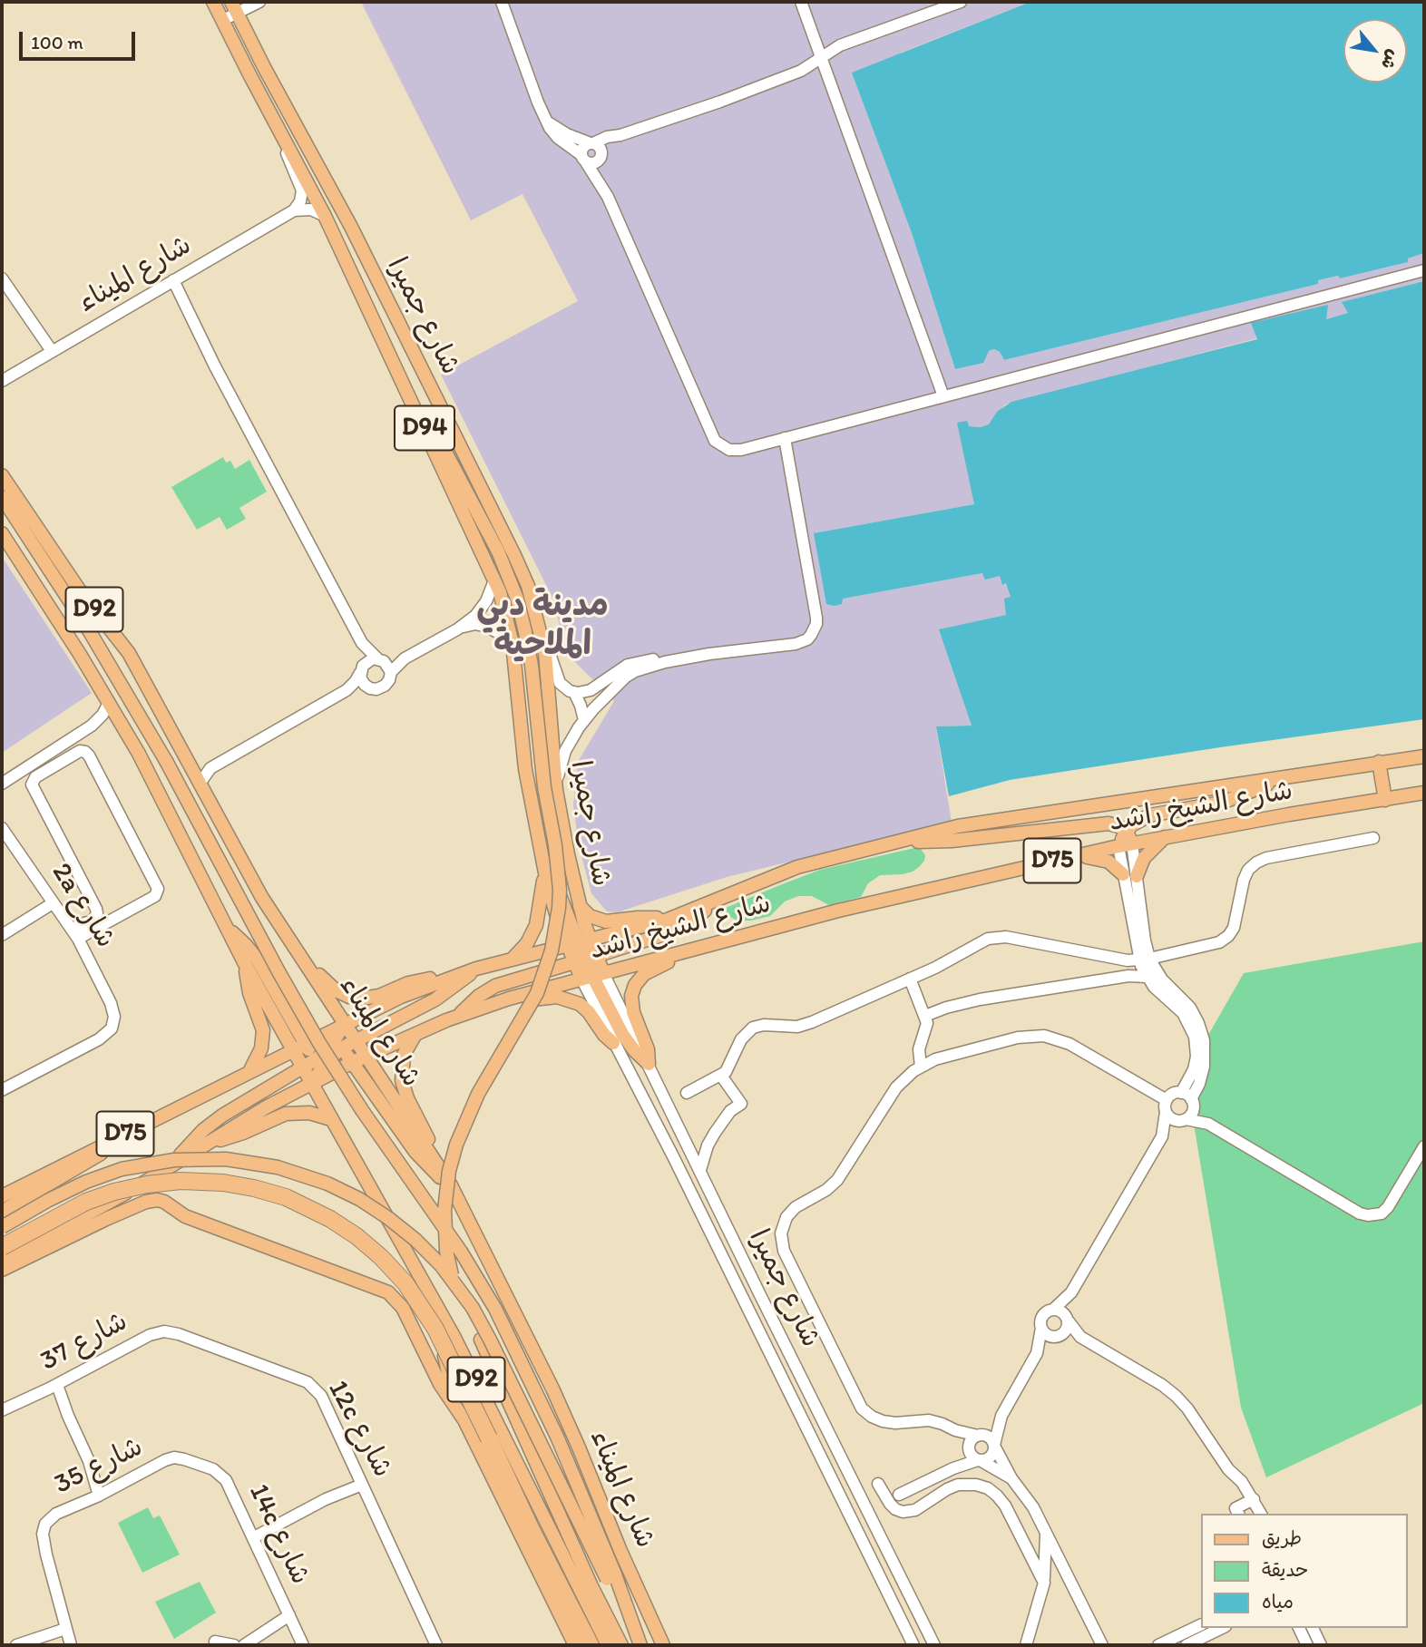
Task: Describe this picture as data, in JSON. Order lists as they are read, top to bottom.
{
  "streets": {
    "main road": [
      "شارع الميناء",
      "شارع جميرا",
      "D94",
      "D92",
      "شارع الشيخ راشد",
      "D75"
    ],
    "street": [
      "2a شارع",
      "شارع 37",
      "12c شارع",
      "شارع 35",
      "14c شارع"
    ]
  },
  "crossings": [
    ["شارع الميناء", "شارع الشيخ راشد"],
    ["شارع جميرا", "شارع الشيخ راشد"],
    ["D92", "شارع الشيخ راشد"],
    ["شارع 37", "12c شارع"],
    ["شارع 35", "14c شارع"]
  ],
  "districts": ["مدينة دبي الملاحية"],
  "legend": ["طريق", "حديقة", "مياه"],
  "scale_bar": "100 m",
  "north": "bottom right"
}
